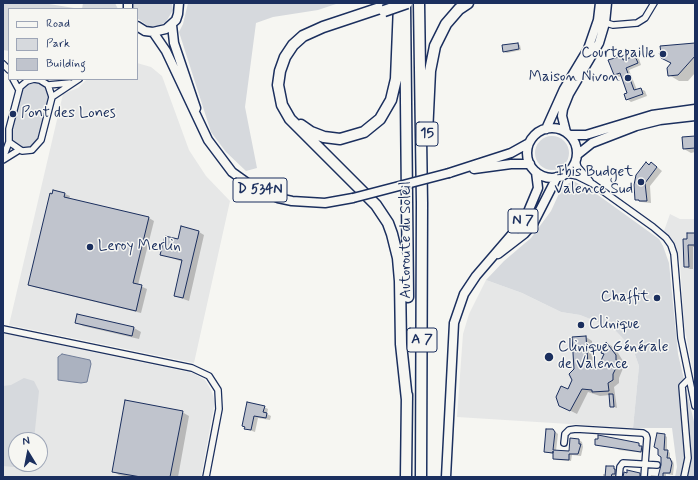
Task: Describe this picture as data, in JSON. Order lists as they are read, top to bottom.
{
  "streets": {
    "highway": ["15", "Autoroute du Soleil", "A 7"],
    "main road": ["D 534N", "N 7"]
  },
  "crossings": [
    ["15", "Autoroute du Soleil"],
    ["D 534N", "N 7"]
  ],
  "places": [
    "Courtepaille",
    "Maison Nivon",
    "Pont des Lones",
    "Ibis Budget Valence Sud",
    "Leroy Merlin",
    "Chaffit",
    "Clinique",
    "Clinique Générale de Valence"
  ],
  "legend": ["Road", "Park", "Building"],
  "north": "top"
}
